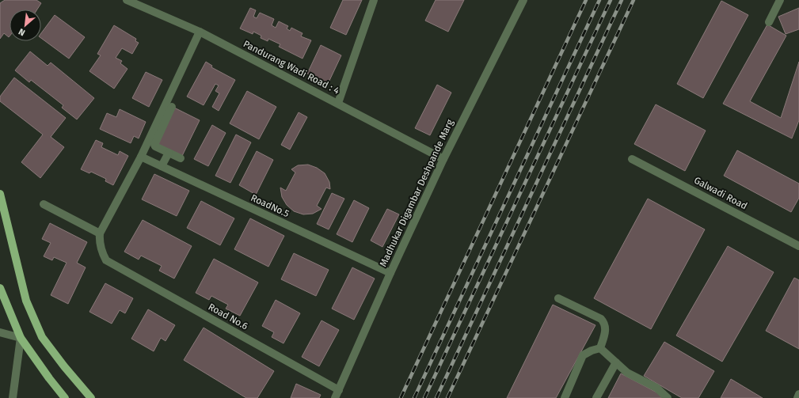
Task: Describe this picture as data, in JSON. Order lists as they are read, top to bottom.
{
  "streets": {
    "street": [
      "Pandurang Wadi Road : 4",
      "Madhukar Digambar Deshpande Marg",
      "Galwadi Road",
      "RoadNo.5",
      "Road No.6"
    ]
  },
  "crossings": [
    ["Pandurang Wadi Road : 4", "Madhukar Digambar Deshpande Marg"],
    ["Madhukar Digambar Deshpande Marg", "RoadNo.5"],
    ["Madhukar Digambar Deshpande Marg", "Road No.6"]
  ],
  "north": "bottom left"
}
